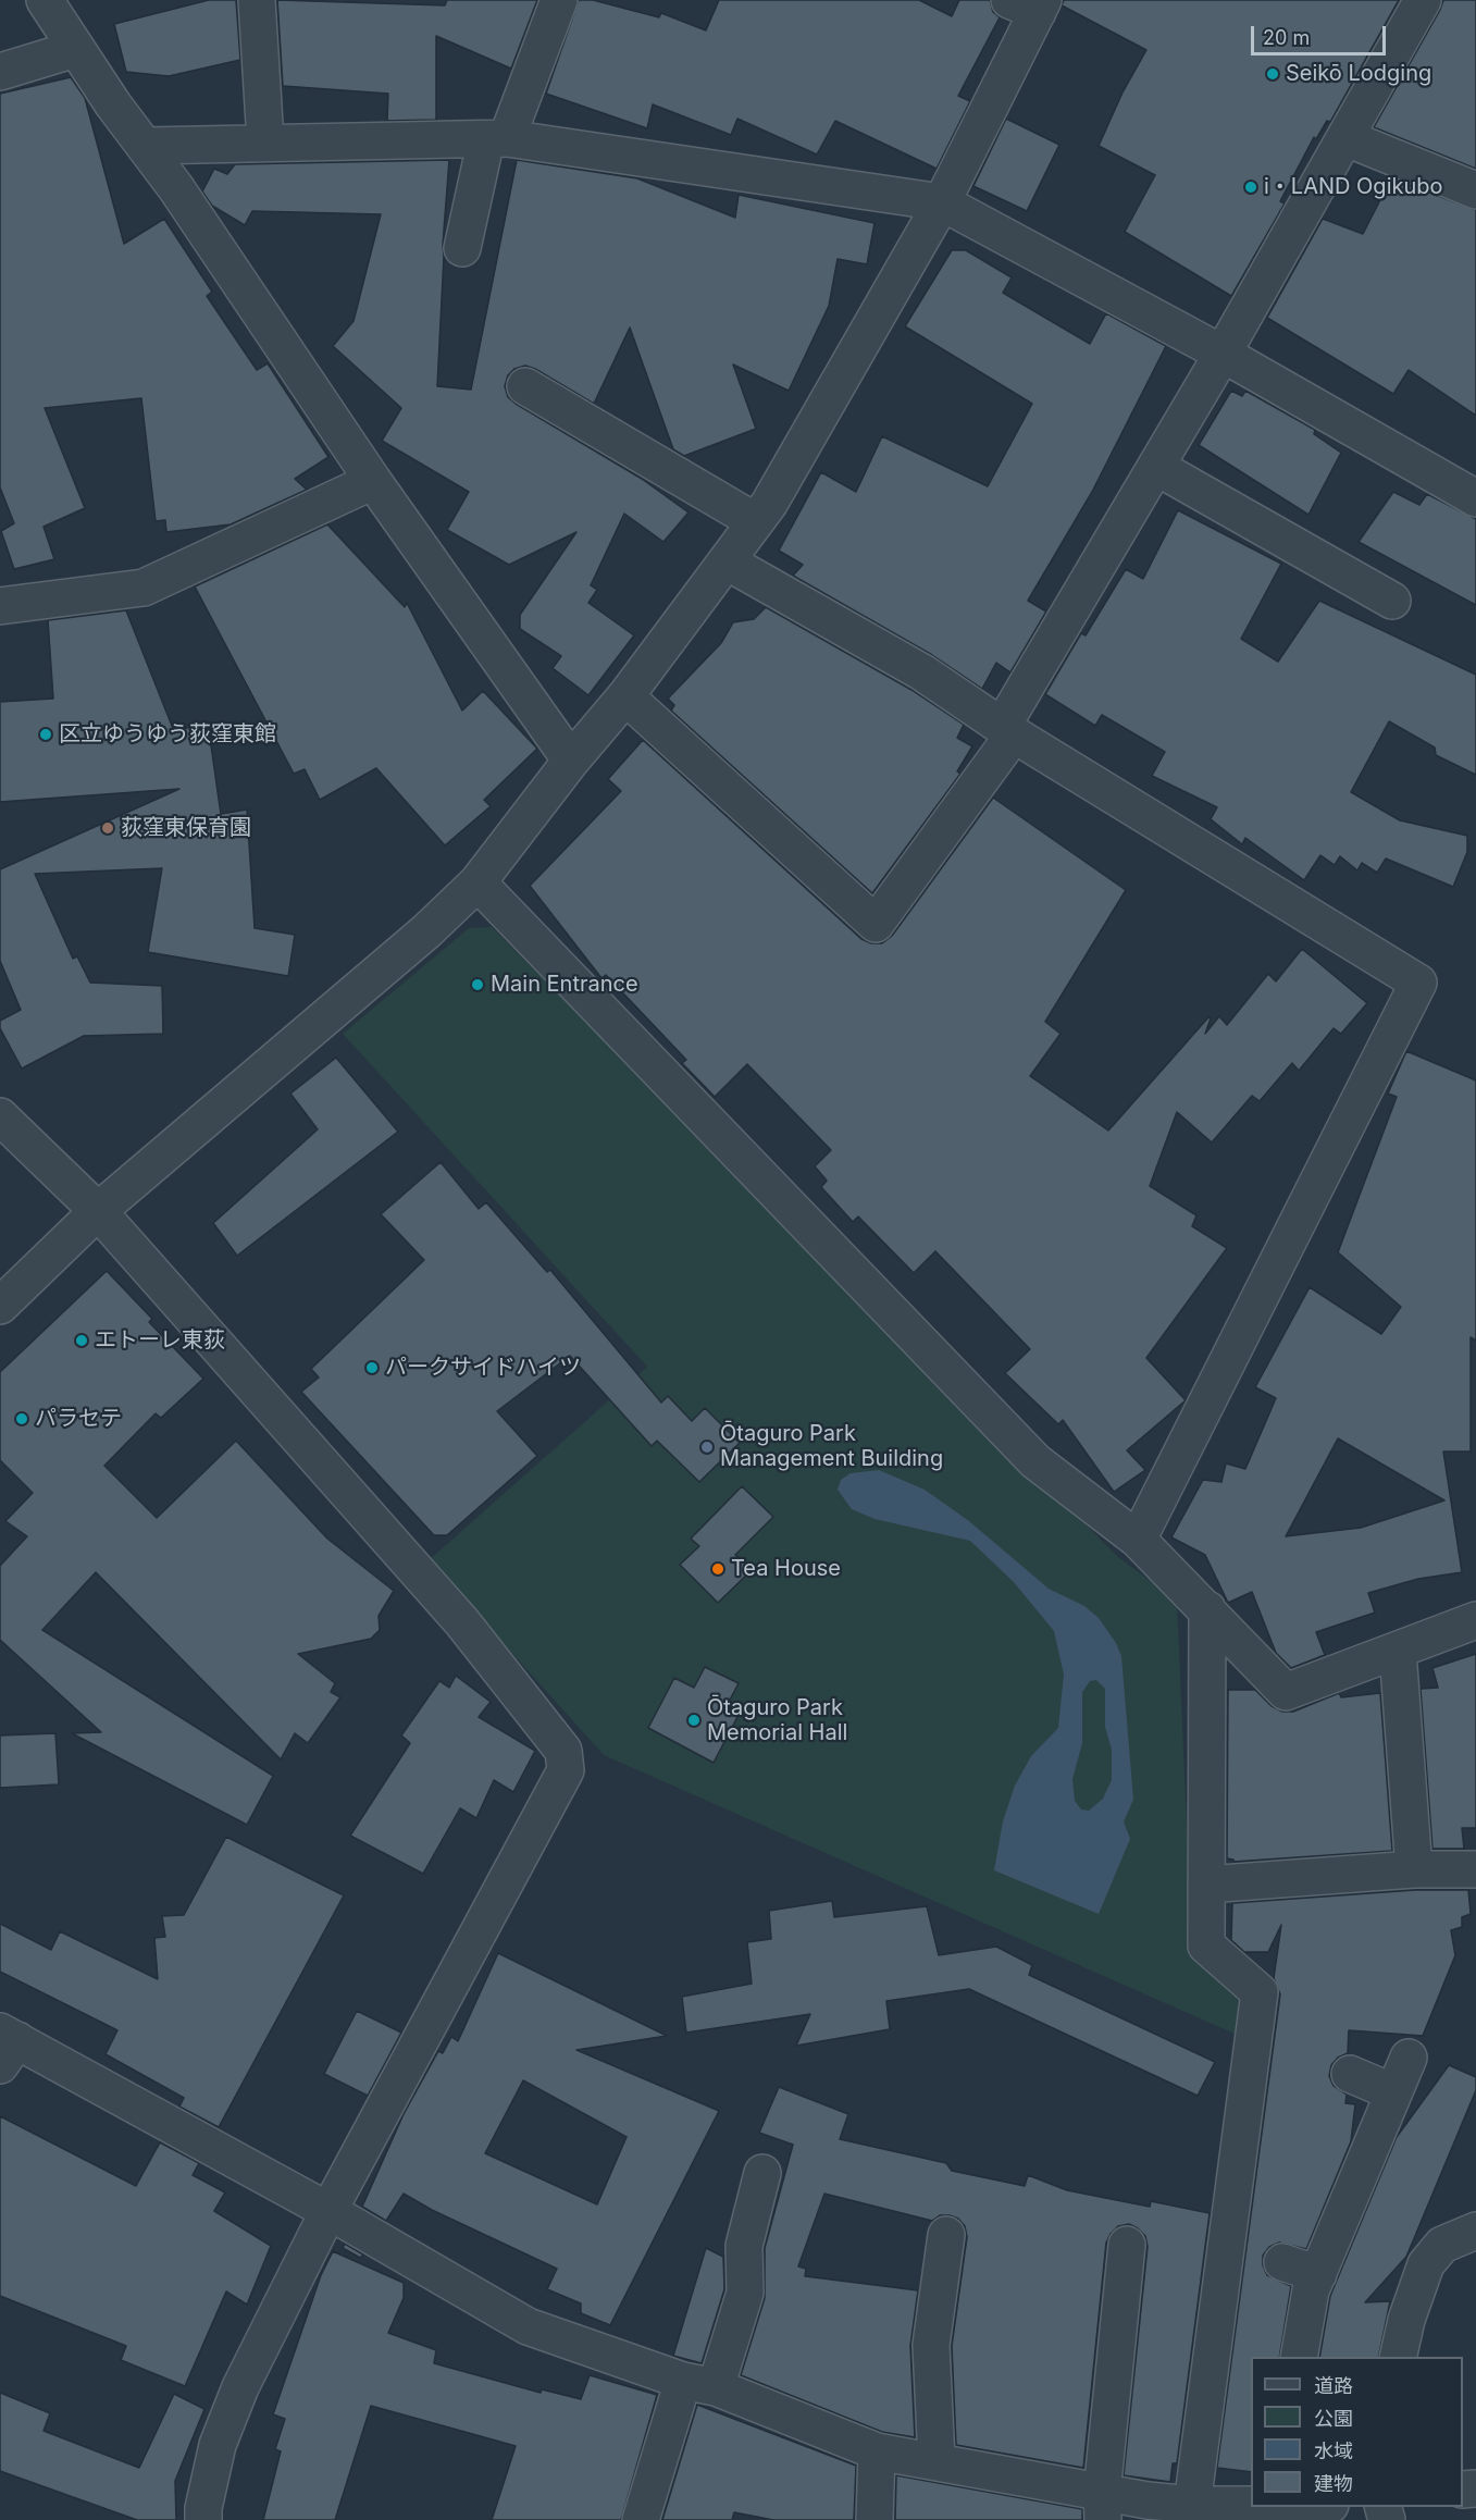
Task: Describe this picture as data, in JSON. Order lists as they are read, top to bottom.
{
  "places": [
    "Seikō Lodging",
    "i・LAND Ogikubo",
    "区立ゆうゆう荻窪東館",
    "荻窪東保育園",
    "Main Entrance",
    "エトーレ東荻",
    "パークサイドハイツ",
    "パラセテ",
    "Ōtaguro Park Management Building",
    "Tea House",
    "Ōtaguro Park Memorial Hall"
  ],
  "legend": [
    "道路",
    "公園",
    "水域",
    "建物"
  ],
  "scale_bar": "20 m"
}
